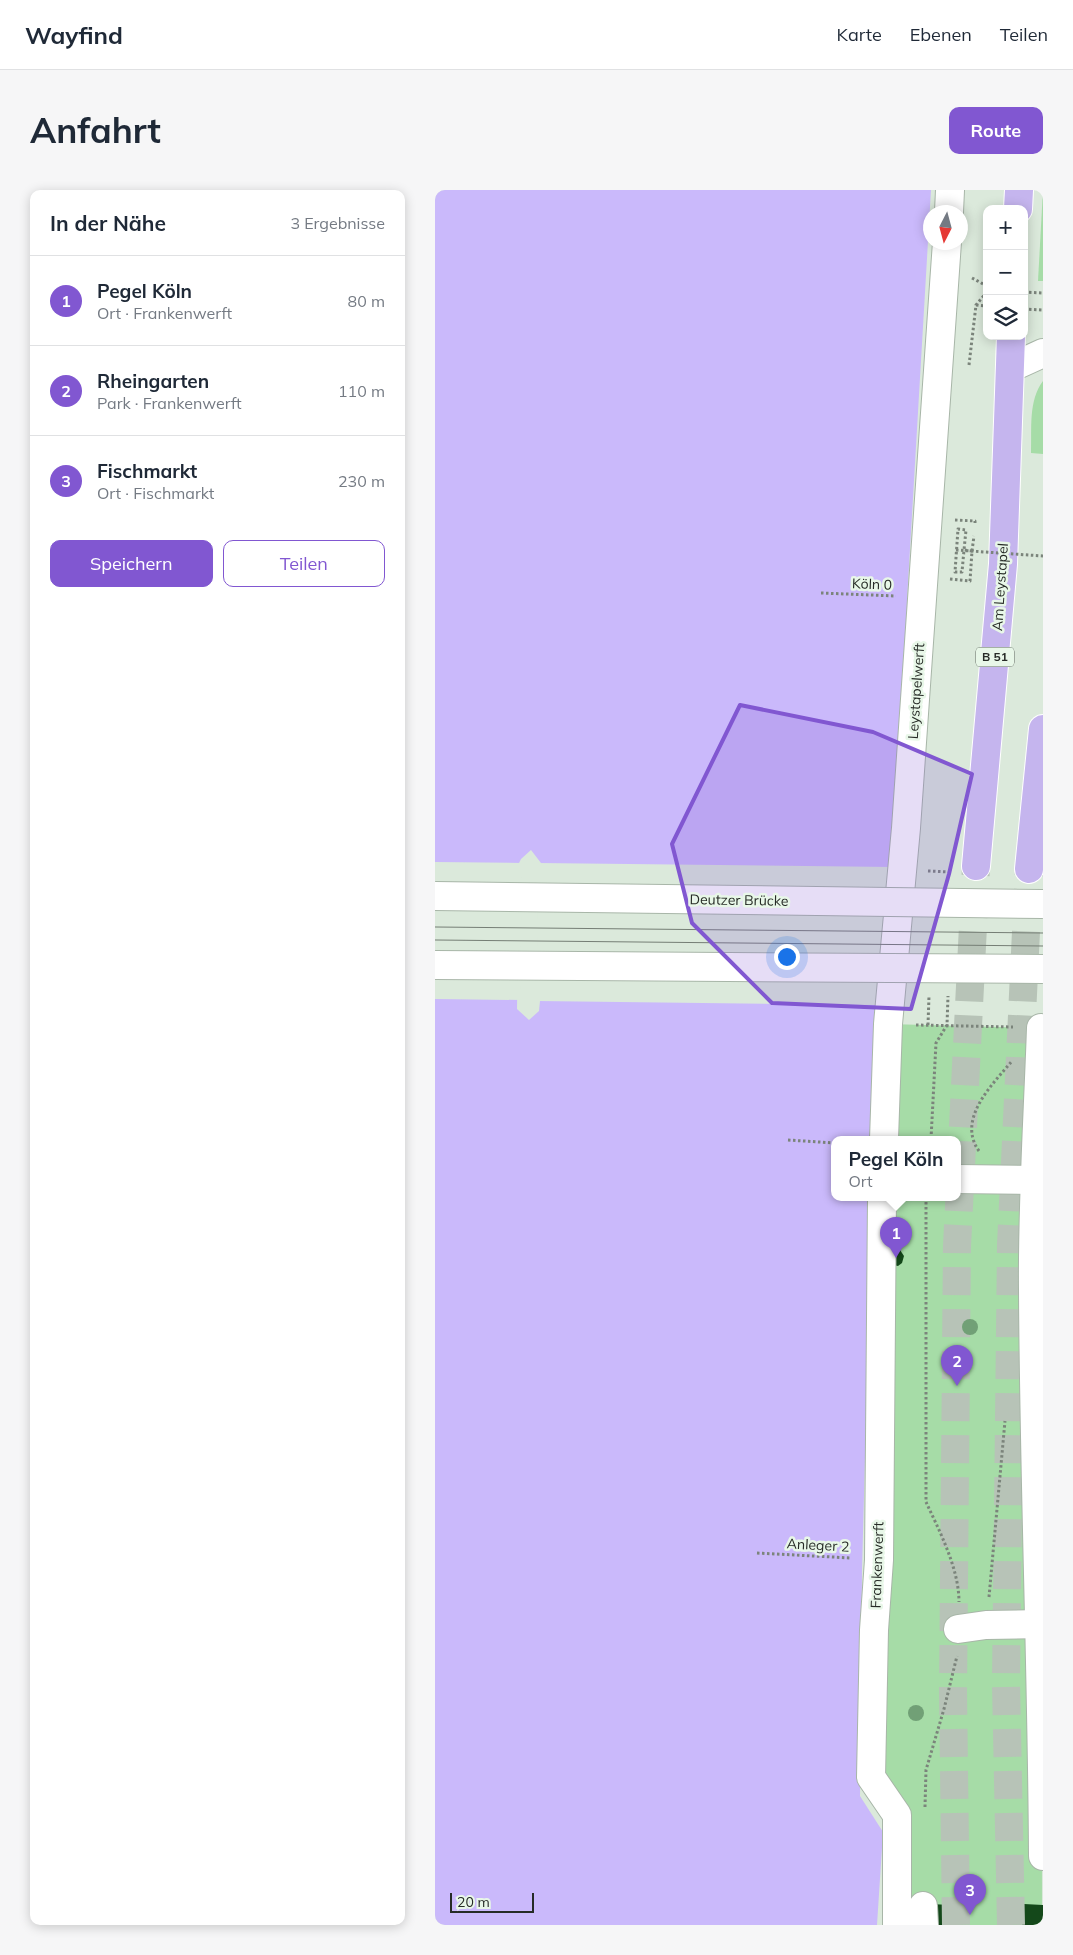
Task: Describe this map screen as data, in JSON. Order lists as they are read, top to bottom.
{
  "streets": {
    "main road": ["Am Leystapel", "B 51"],
    "street": ["Leystapelwerft", "Deutzer Brücke", "Frankenwerft"],
    "path": ["Köln 0", "Anleger 2"]
  },
  "crossings": [
    ["Köln 0", "Leystapelwerft"],
    ["Anleger 2", "Frankenwerft"]
  ],
  "scale_bar": "20 m",
  "north": "bottom",
  "page": {
    "header": "Wayfind",
    "nav": ["Karte", "Ebenen", "Teilen"],
    "buttons": [
      "Route",
      ["Speichern", "Teilen"]
    ],
    "title": "Anfahrt",
    "heading": ["In der Nähe", "3 Ergebnisse"],
    "map_buttons": ["+", "−"],
    "list": [
      {
        "mark": "1",
        "name": "Pegel Köln",
        "note": "Ort · Frankenwerft",
        "value": "80 m"
      },
      {
        "mark": "2",
        "name": "Rheingarten",
        "note": "Park · Frankenwerft",
        "value": "110 m"
      },
      {
        "mark": "3",
        "name": "Fischmarkt",
        "note": "Ort · Fischmarkt",
        "value": "230 m"
      }
    ],
    "popup": ["Pegel Köln", "Ort"],
    "pins": ["1", "2", "3"],
    "scale": "20 m"
  }
}
